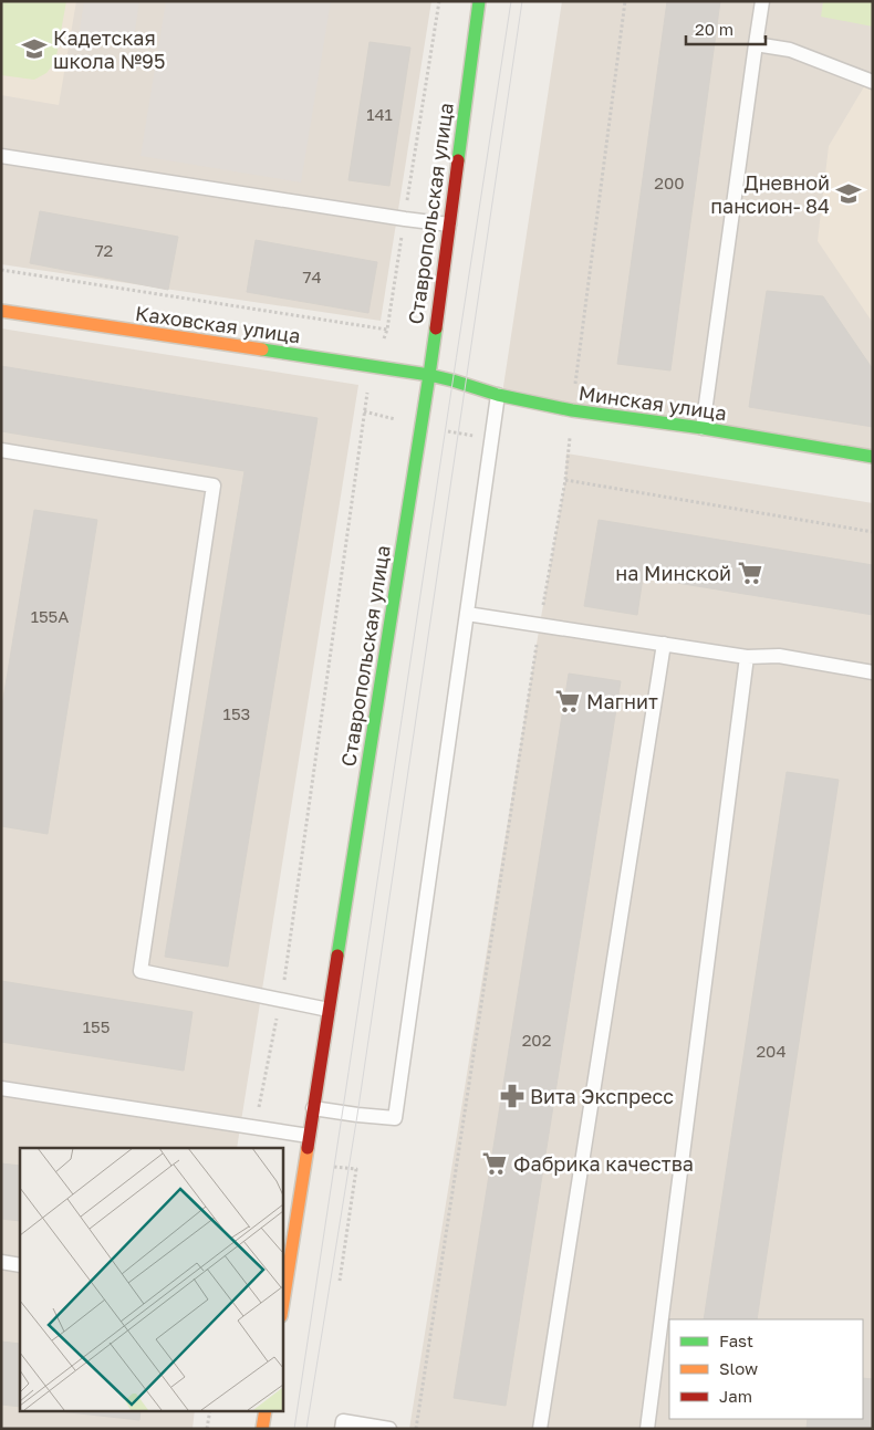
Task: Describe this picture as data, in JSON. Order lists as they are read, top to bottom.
{
  "streets": {
    "street": ["Ставропольская улица", "Каховская улица", "Минская улица"]
  },
  "crossings": [
    ["Ставропольская улица", "Каховская улица"],
    ["Ставропольская улица", "Минская улица"],
    ["Каховская улица", "Минская улица"]
  ],
  "places": {
    "school or university": ["Кадетская школа №95", "Дневной пансион- 84"],
    "supermarket": ["на Минской", "Магнит", "Фабрика качества"],
    "pharmacy": ["Вита Экспресс"]
  },
  "house_numbers": [
    "141",
    "200",
    "72",
    "74",
    "155А",
    "153",
    "155",
    "202",
    "204"
  ],
  "legend": ["Fast", "Slow", "Jam"],
  "scale_bar": "20 m"
}
